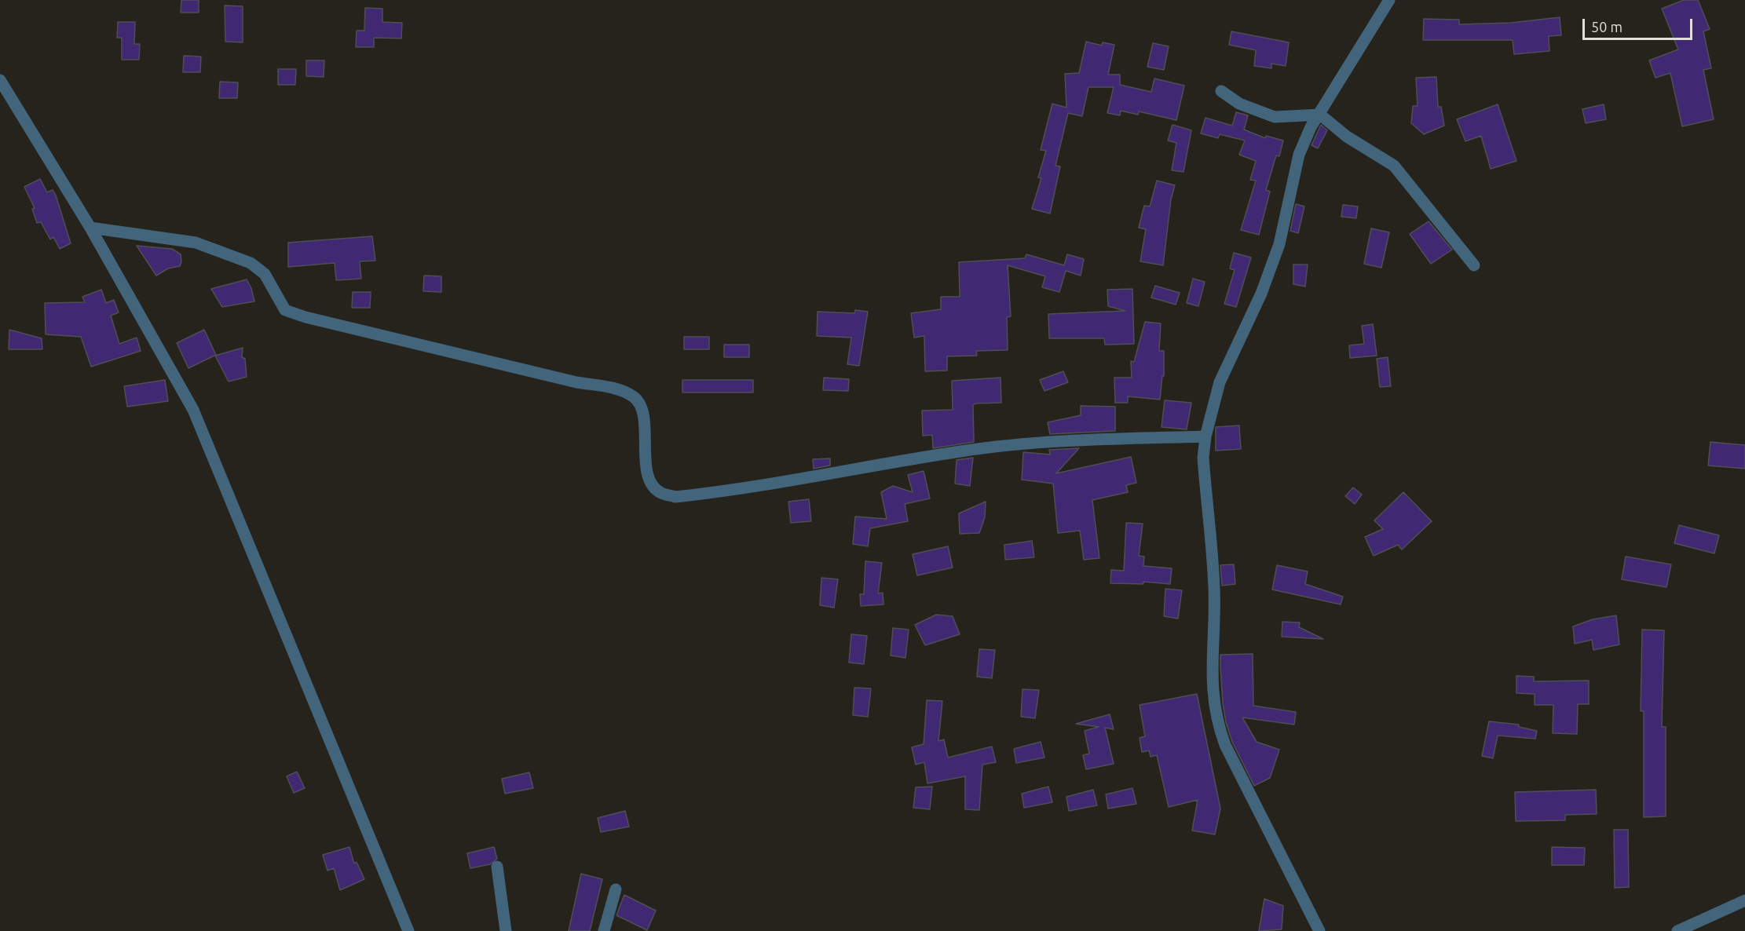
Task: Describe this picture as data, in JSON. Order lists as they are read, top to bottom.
{
  "scale_bar": "50 m"
}
